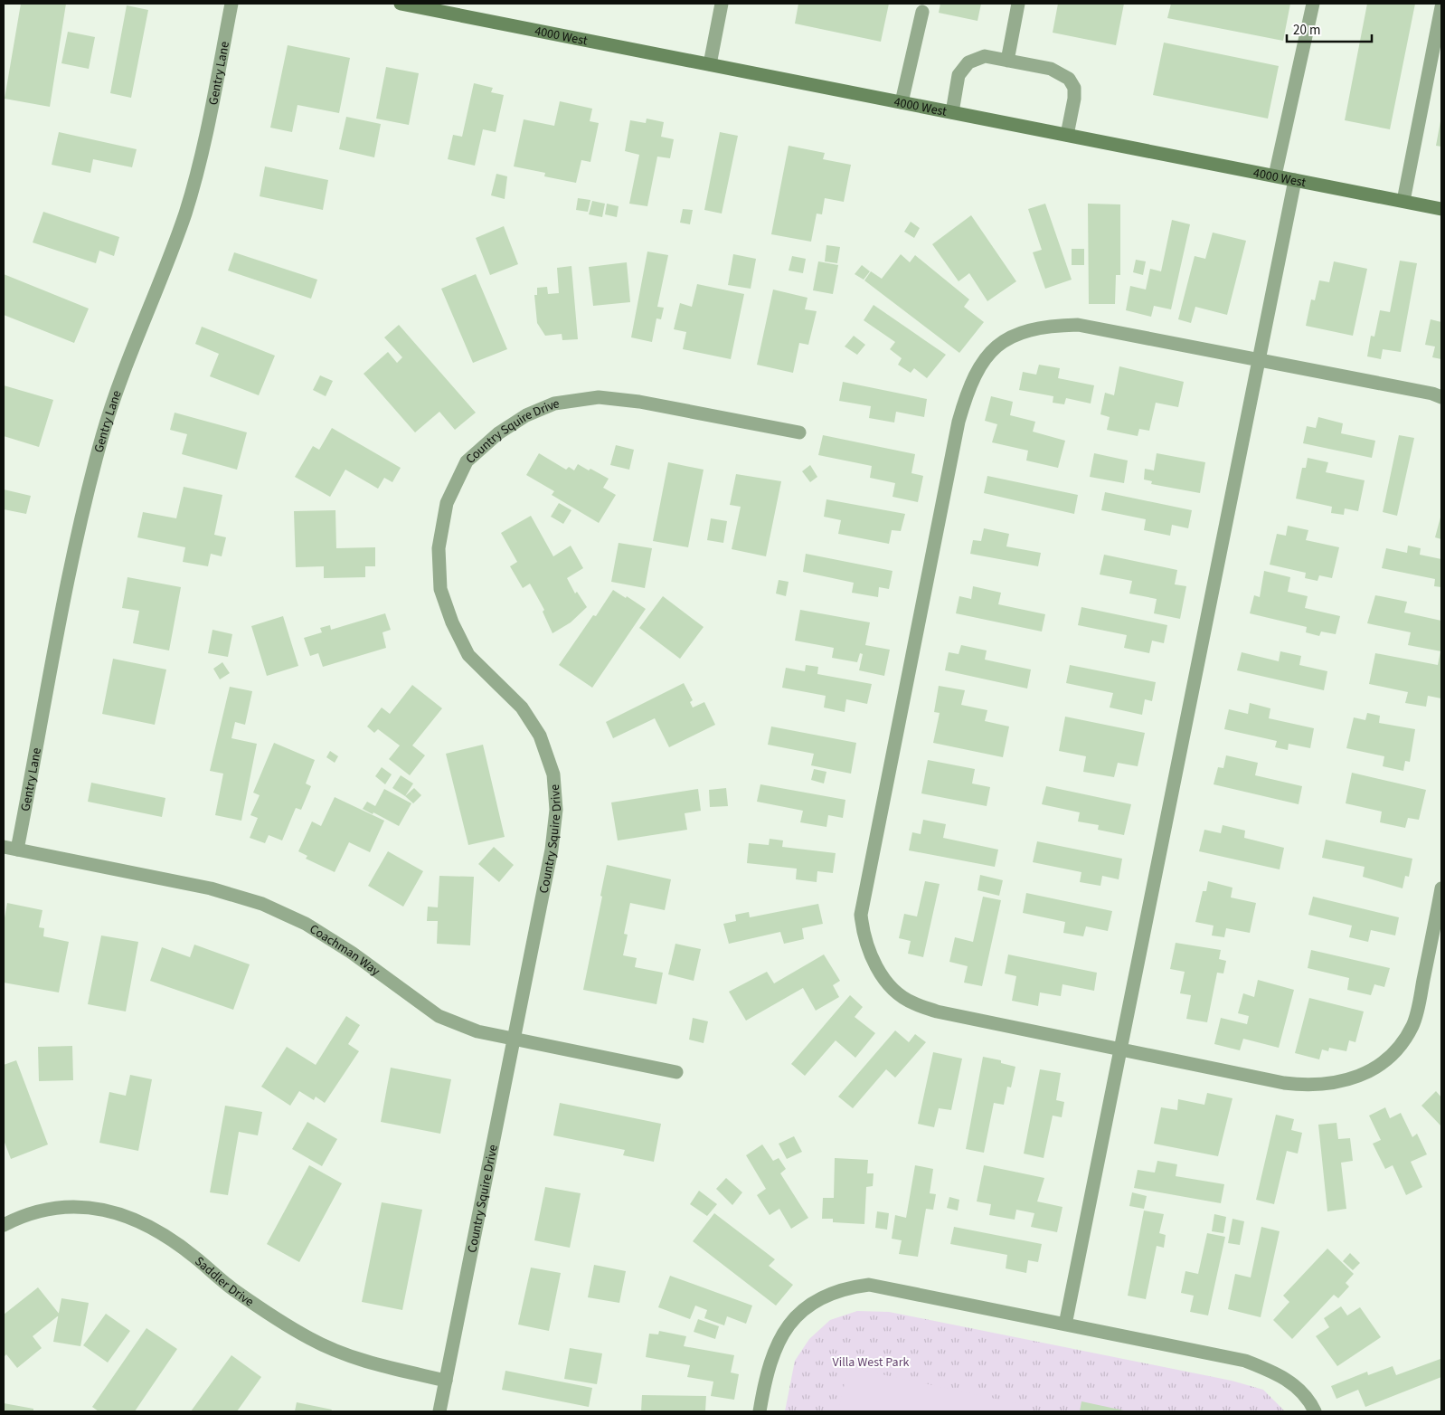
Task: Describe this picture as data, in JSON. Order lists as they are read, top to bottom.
{
  "streets": {
    "main road": ["4000 West"],
    "street": [
      "Gentry Lane",
      "Country Squire Drive",
      "Coachman Way",
      "Saddler Drive"
    ]
  },
  "crossings": [
    ["Gentry Lane", "Coachman Way"],
    ["Country Squire Drive", "Coachman Way"],
    ["Country Squire Drive", "Saddler Drive"]
  ],
  "parks": ["Villa West Park"],
  "scale_bar": "20 m"
}
